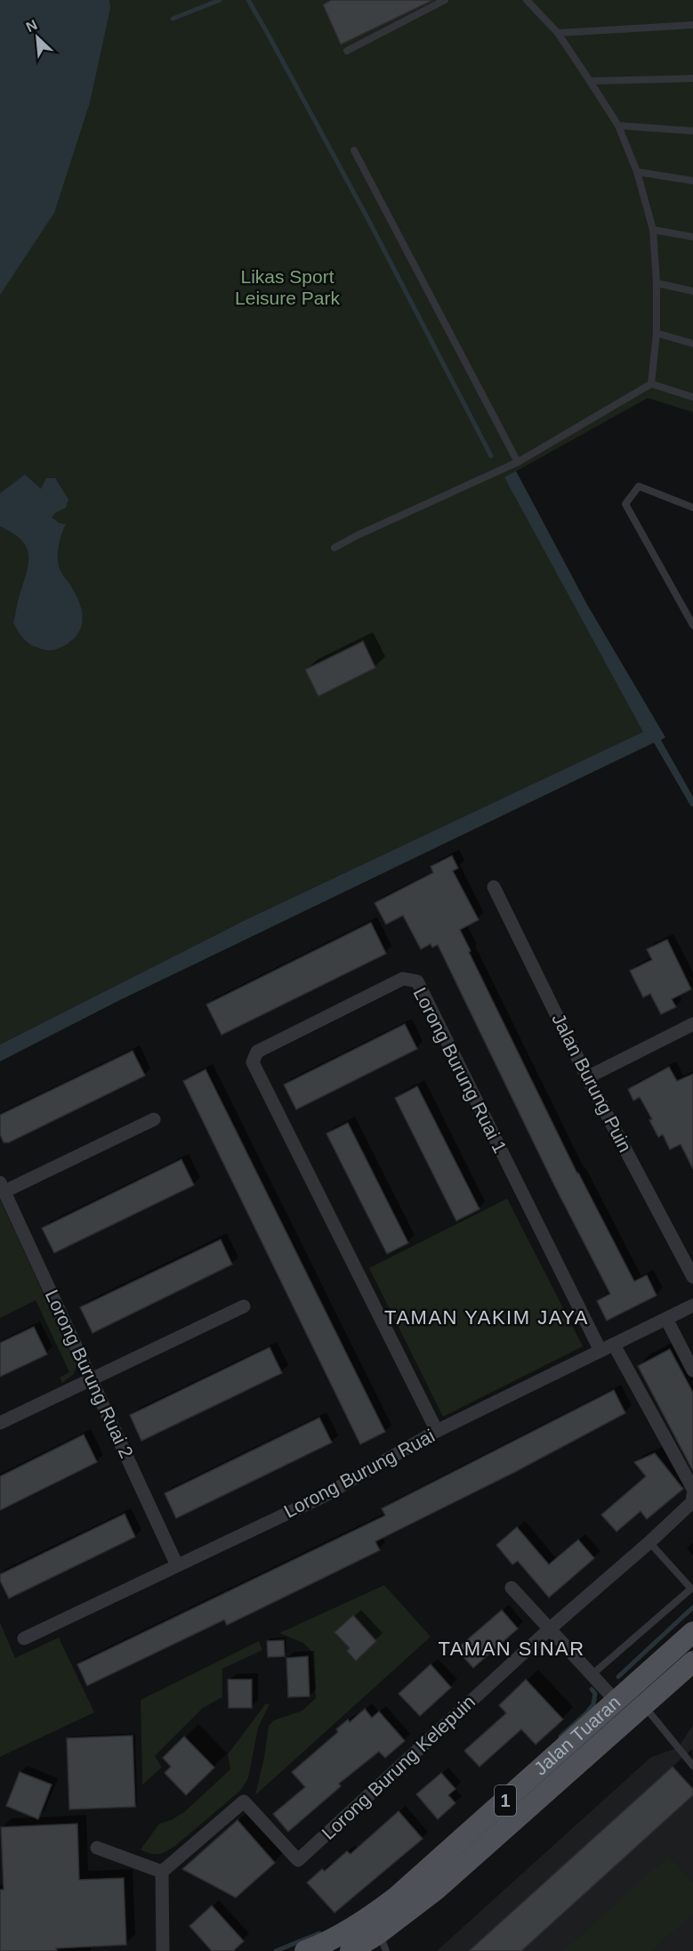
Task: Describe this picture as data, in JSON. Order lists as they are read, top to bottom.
{
  "streets": {
    "main road": ["Jalan Tuaran", "1"],
    "street": [
      "Lorong Burung Ruai 1",
      "Jalan Burung Puin",
      "Lorong Burung Ruai 2",
      "Lorong Burung Ruai",
      "Lorong Burung Kelepuin"
    ]
  },
  "crossings": [
    ["Lorong Burung Ruai 1", "Lorong Burung Ruai"],
    ["Lorong Burung Ruai 2", "Lorong Burung Ruai"]
  ],
  "districts": ["TAMAN YAKIM JAYA", "TAMAN SINAR"],
  "parks": ["Likas Sport Leisure Park"],
  "north": "top left"
}
